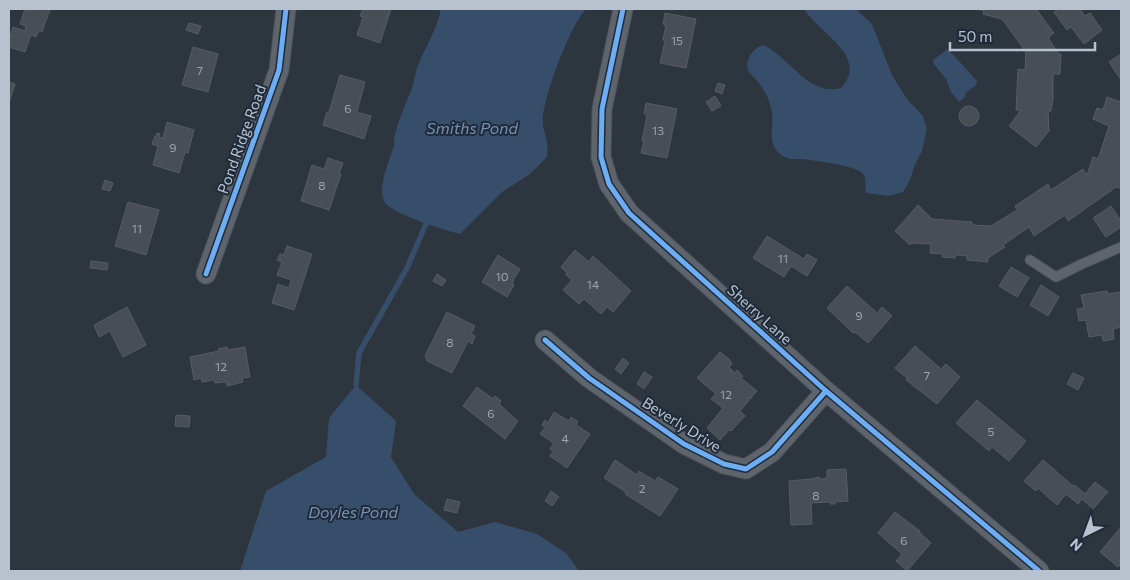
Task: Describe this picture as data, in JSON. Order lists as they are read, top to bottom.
{
  "streets": {
    "street": ["Pond Ridge Road", "Sherry Lane", "Beverly Drive"]
  },
  "crossings": [
    ["Sherry Lane", "Beverly Drive"]
  ],
  "water": ["Smiths Pond", "Doyles Pond"],
  "house_numbers": [
    "15",
    "7",
    "6",
    "13",
    "9",
    "8",
    "11",
    "11",
    "10",
    "14",
    "9",
    "8",
    "12",
    "7",
    "12",
    "6",
    "5",
    "4",
    "2",
    "8",
    "6"
  ],
  "scale_bar": "50 m",
  "north": "bottom left"
}
